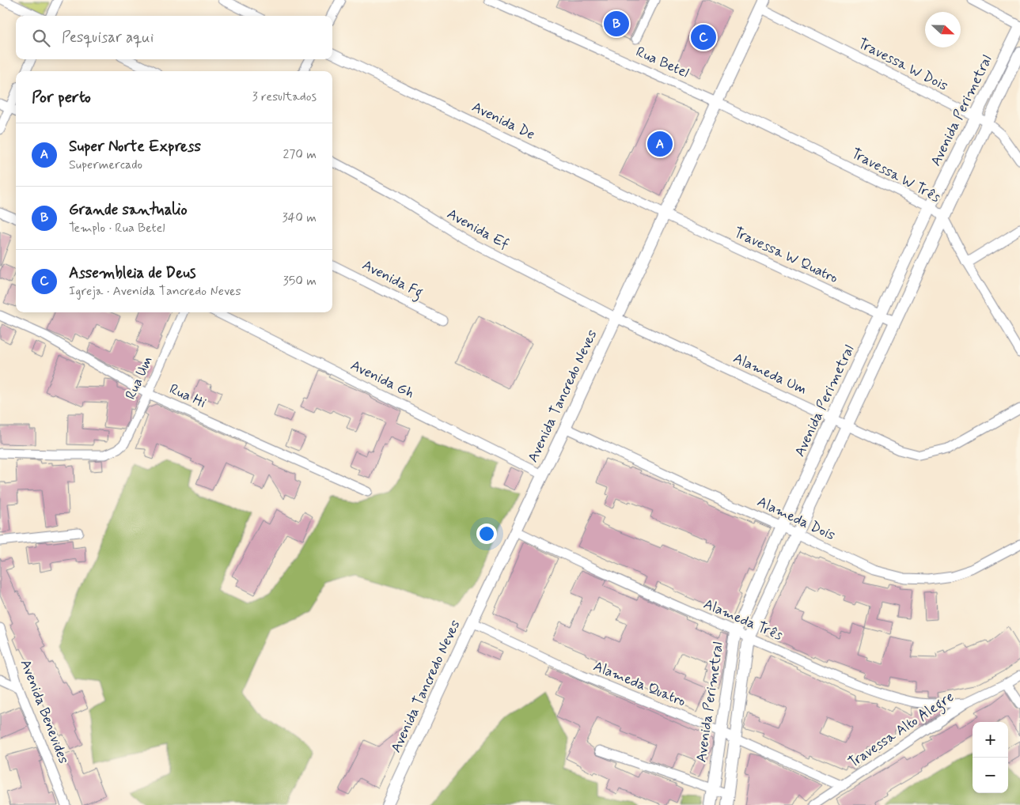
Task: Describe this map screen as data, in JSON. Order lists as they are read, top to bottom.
{
  "streets": {
    "street": [
      "Rua Betel",
      "Travessa W Dois",
      "Avenida Perimetral",
      "Avenida De",
      "Travessa W Três",
      "Avenida Ef",
      "Travessa W Quatro",
      "Avenida Fg",
      "Alameda Um",
      "Rua Um",
      "Avenida Gh",
      "Rua Hi",
      "Avenida Tancredo Neves",
      "Alameda Dois",
      "Alameda Três",
      "Alameda Quatro",
      "Avenida Benevides",
      "Travessa Alto Alegre"
    ]
  },
  "crossings": [
    ["Rua Betel", "Travessa W Três"],
    ["Rua Betel", "Avenida Tancredo Neves"],
    ["Travessa W Dois", "Avenida Perimetral"],
    ["Travessa W Dois", "Avenida Tancredo Neves"],
    ["Avenida Perimetral", "Travessa W Três"],
    ["Avenida Perimetral", "Travessa W Quatro"],
    ["Avenida Perimetral", "Alameda Um"],
    ["Avenida Perimetral", "Alameda Dois"],
    ["Avenida Perimetral", "Alameda Três"],
    ["Avenida Perimetral", "Alameda Quatro"],
    ["Avenida De", "Travessa W Quatro"],
    ["Avenida De", "Avenida Tancredo Neves"],
    ["Travessa W Três", "Avenida Tancredo Neves"],
    ["Avenida Ef", "Alameda Um"],
    ["Avenida Ef", "Avenida Tancredo Neves"],
    ["Travessa W Quatro", "Avenida Tancredo Neves"],
    ["Alameda Um", "Avenida Tancredo Neves"],
    ["Rua Um", "Rua Hi"],
    ["Avenida Gh", "Avenida Tancredo Neves"],
    ["Avenida Tancredo Neves", "Alameda Dois"],
    ["Avenida Tancredo Neves", "Alameda Três"],
    ["Avenida Tancredo Neves", "Alameda Quatro"],
    ["Alameda Três", "Travessa Alto Alegre"],
    ["Alameda Quatro", "Travessa Alto Alegre"]
  ],
  "north": "right",
  "page": {
    "pins": ["B", "C", "A"],
    "search": "Pesquisar aqui",
    "heading": ["Por perto", "3 resultados"],
    "list": [
      {
        "mark": "A",
        "name": "Super Norte Express",
        "note": "Supermercado",
        "value": "270 m"
      },
      {
        "mark": "B",
        "name": "Grande santualio",
        "note": "Templo · Rua Betel",
        "value": "340 m"
      },
      {
        "mark": "C",
        "name": "Assembleia de Deus",
        "note": "Igreja · Avenida Tancredo Neves",
        "value": "350 m"
      }
    ],
    "map_buttons": ["+", "−"]
  }
}
